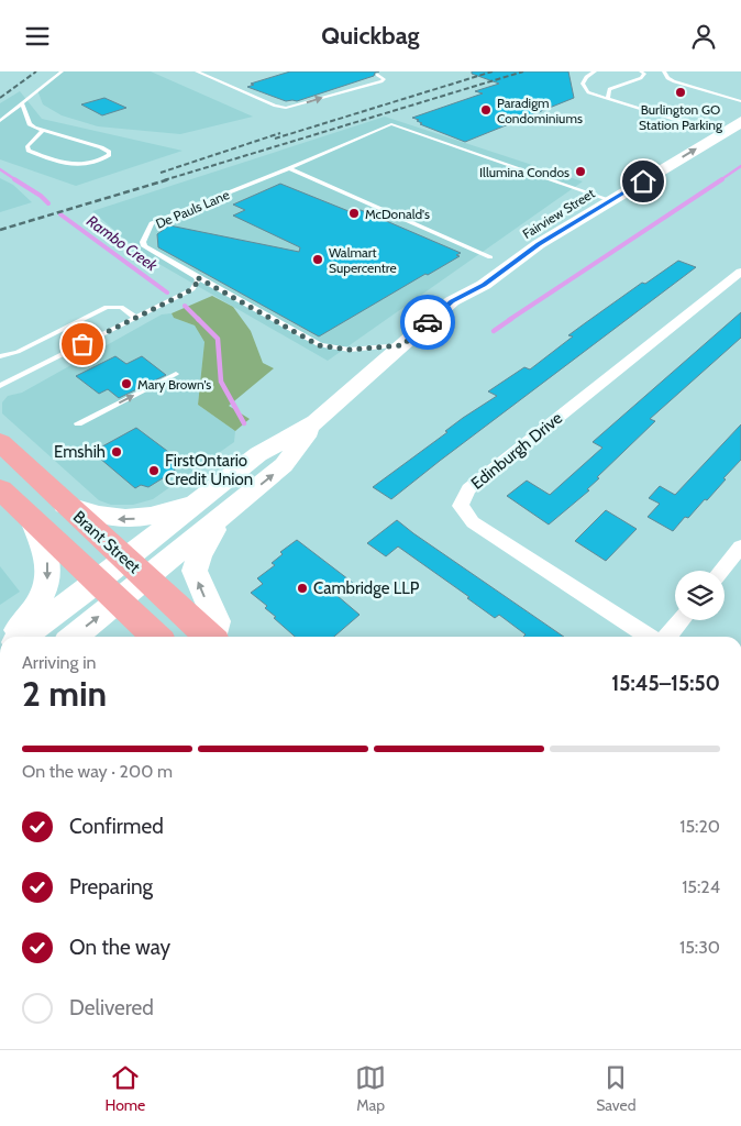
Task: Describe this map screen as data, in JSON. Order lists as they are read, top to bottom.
{
  "streets": {
    "main road": ["Fairview Street", "Brant Street"],
    "street": ["Edinburgh Drive"],
    "lane": ["De Pauls Lane"]
  },
  "crossings": [
    ["Fairview Street", "Brant Street"]
  ],
  "water": ["Rambo Creek"],
  "places": [
    "Burlington GO Station Parking",
    "Paradigm Condominiums",
    "Illumina Condos",
    "McDonald's",
    "Walmart Supercentre",
    "Mary Brown's",
    "Emshih",
    "FirstOntario Credit Union",
    "Cambridge LLP"
  ],
  "page": {
    "header": "Quickbag",
    "heading": ["2 min", "Arriving in", "15:45–15:50"],
    "bar": "On the way · 200 m",
    "list": [
      ["Confirmed", "15:20"],
      ["Preparing", "15:24"],
      ["On the way", "15:30"],
      "Delivered"
    ],
    "tabs": ["Home", "Map", "Saved"]
  }
}
